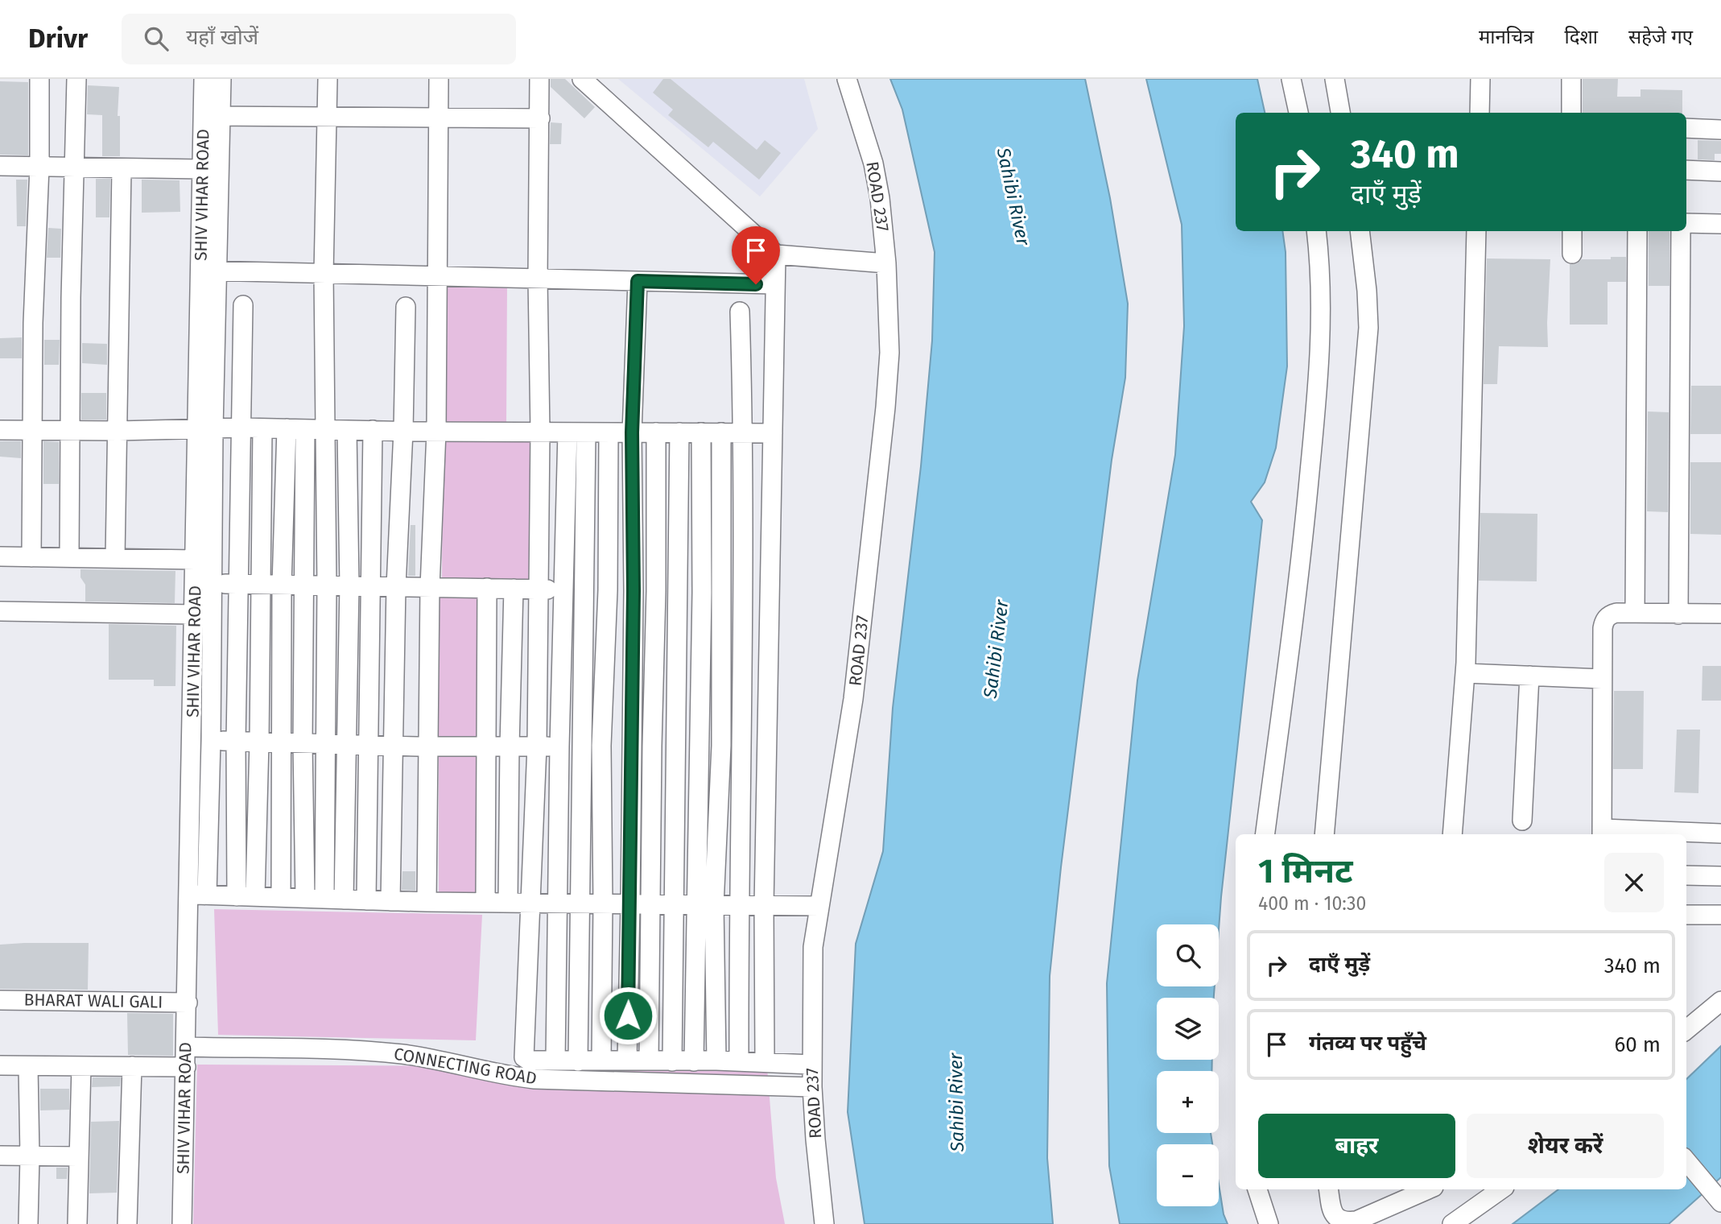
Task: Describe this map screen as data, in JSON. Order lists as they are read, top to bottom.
{
  "streets": {
    "street": [
      "SHIV VIHAR ROAD",
      "ROAD 237",
      "BHARAT WALI GALI",
      "CONNECTING ROAD"
    ]
  },
  "crossings": [
    ["SHIV VIHAR ROAD", "BHARAT WALI GALI"],
    ["SHIV VIHAR ROAD", "CONNECTING ROAD"],
    ["ROAD 237", "CONNECTING ROAD"]
  ],
  "water": ["Sahibi River"],
  "page": {
    "header": "Drivr",
    "search": "यहाँ खोजें",
    "nav": ["मानचित्र", "दिशा", "सहेजे गए"],
    "turn": ["340 m", "दाएँ मुड़ें"],
    "heading": ["1 मिनट", "400 m · 10:30"],
    "map_buttons": ["+", "−"],
    "list": [
      {
        "name": "दाएँ मुड़ें",
        "value": "340 m"
      },
      {
        "name": "गंतव्य पर पहुँचे",
        "value": "60 m"
      }
    ],
    "buttons": ["बाहर", "शेयर करें"]
  }
}
